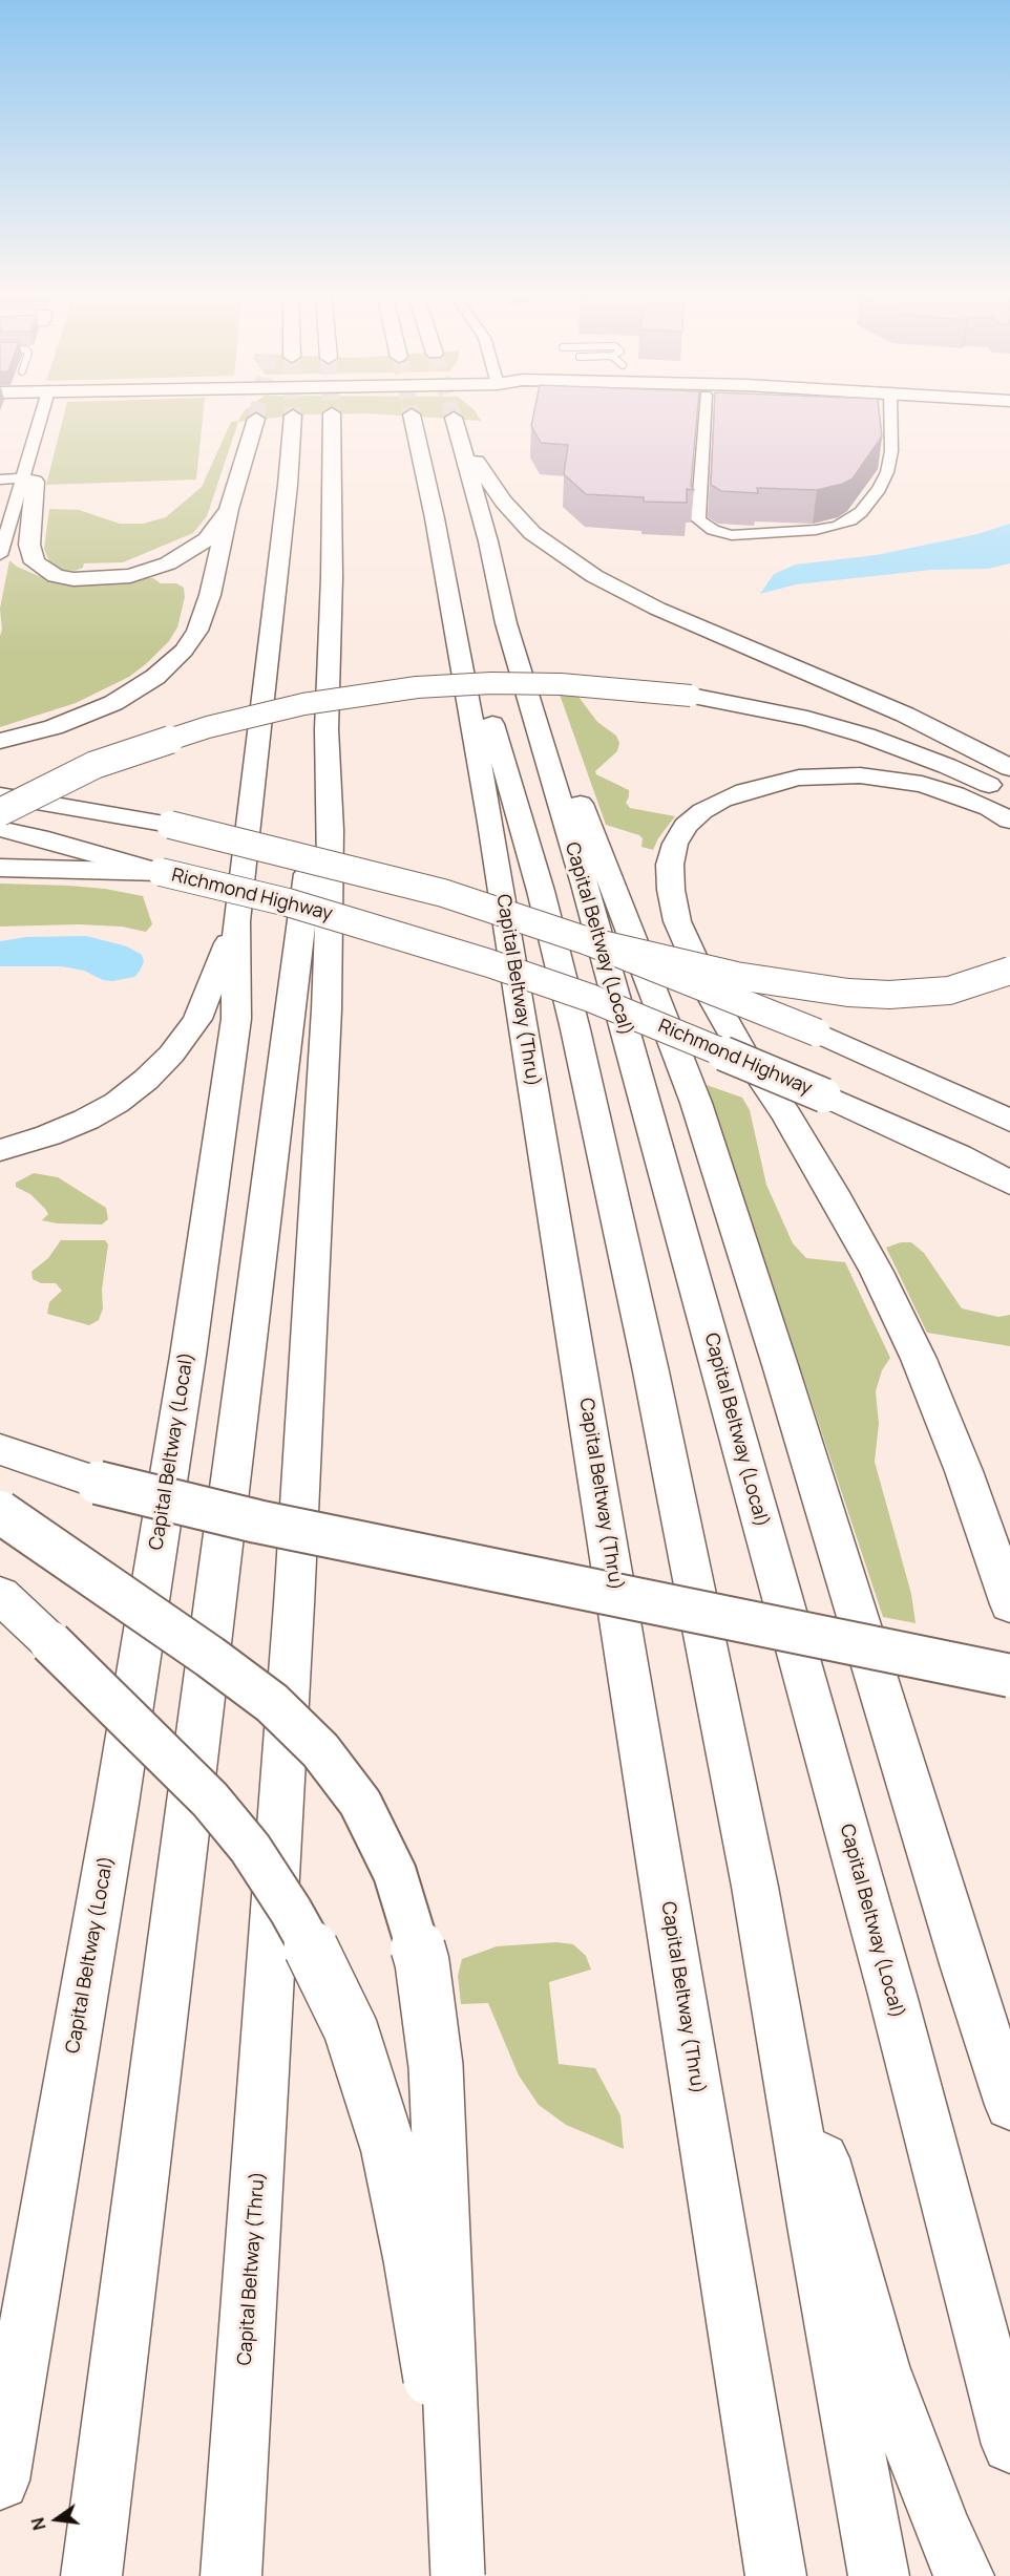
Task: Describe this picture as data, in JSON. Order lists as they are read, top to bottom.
{
  "streets": {
    "main road": ["Richmond Highway", "Capital Beltway (Local)", "Capital Beltway (Thru)"]
  },
  "north": "left"
}
